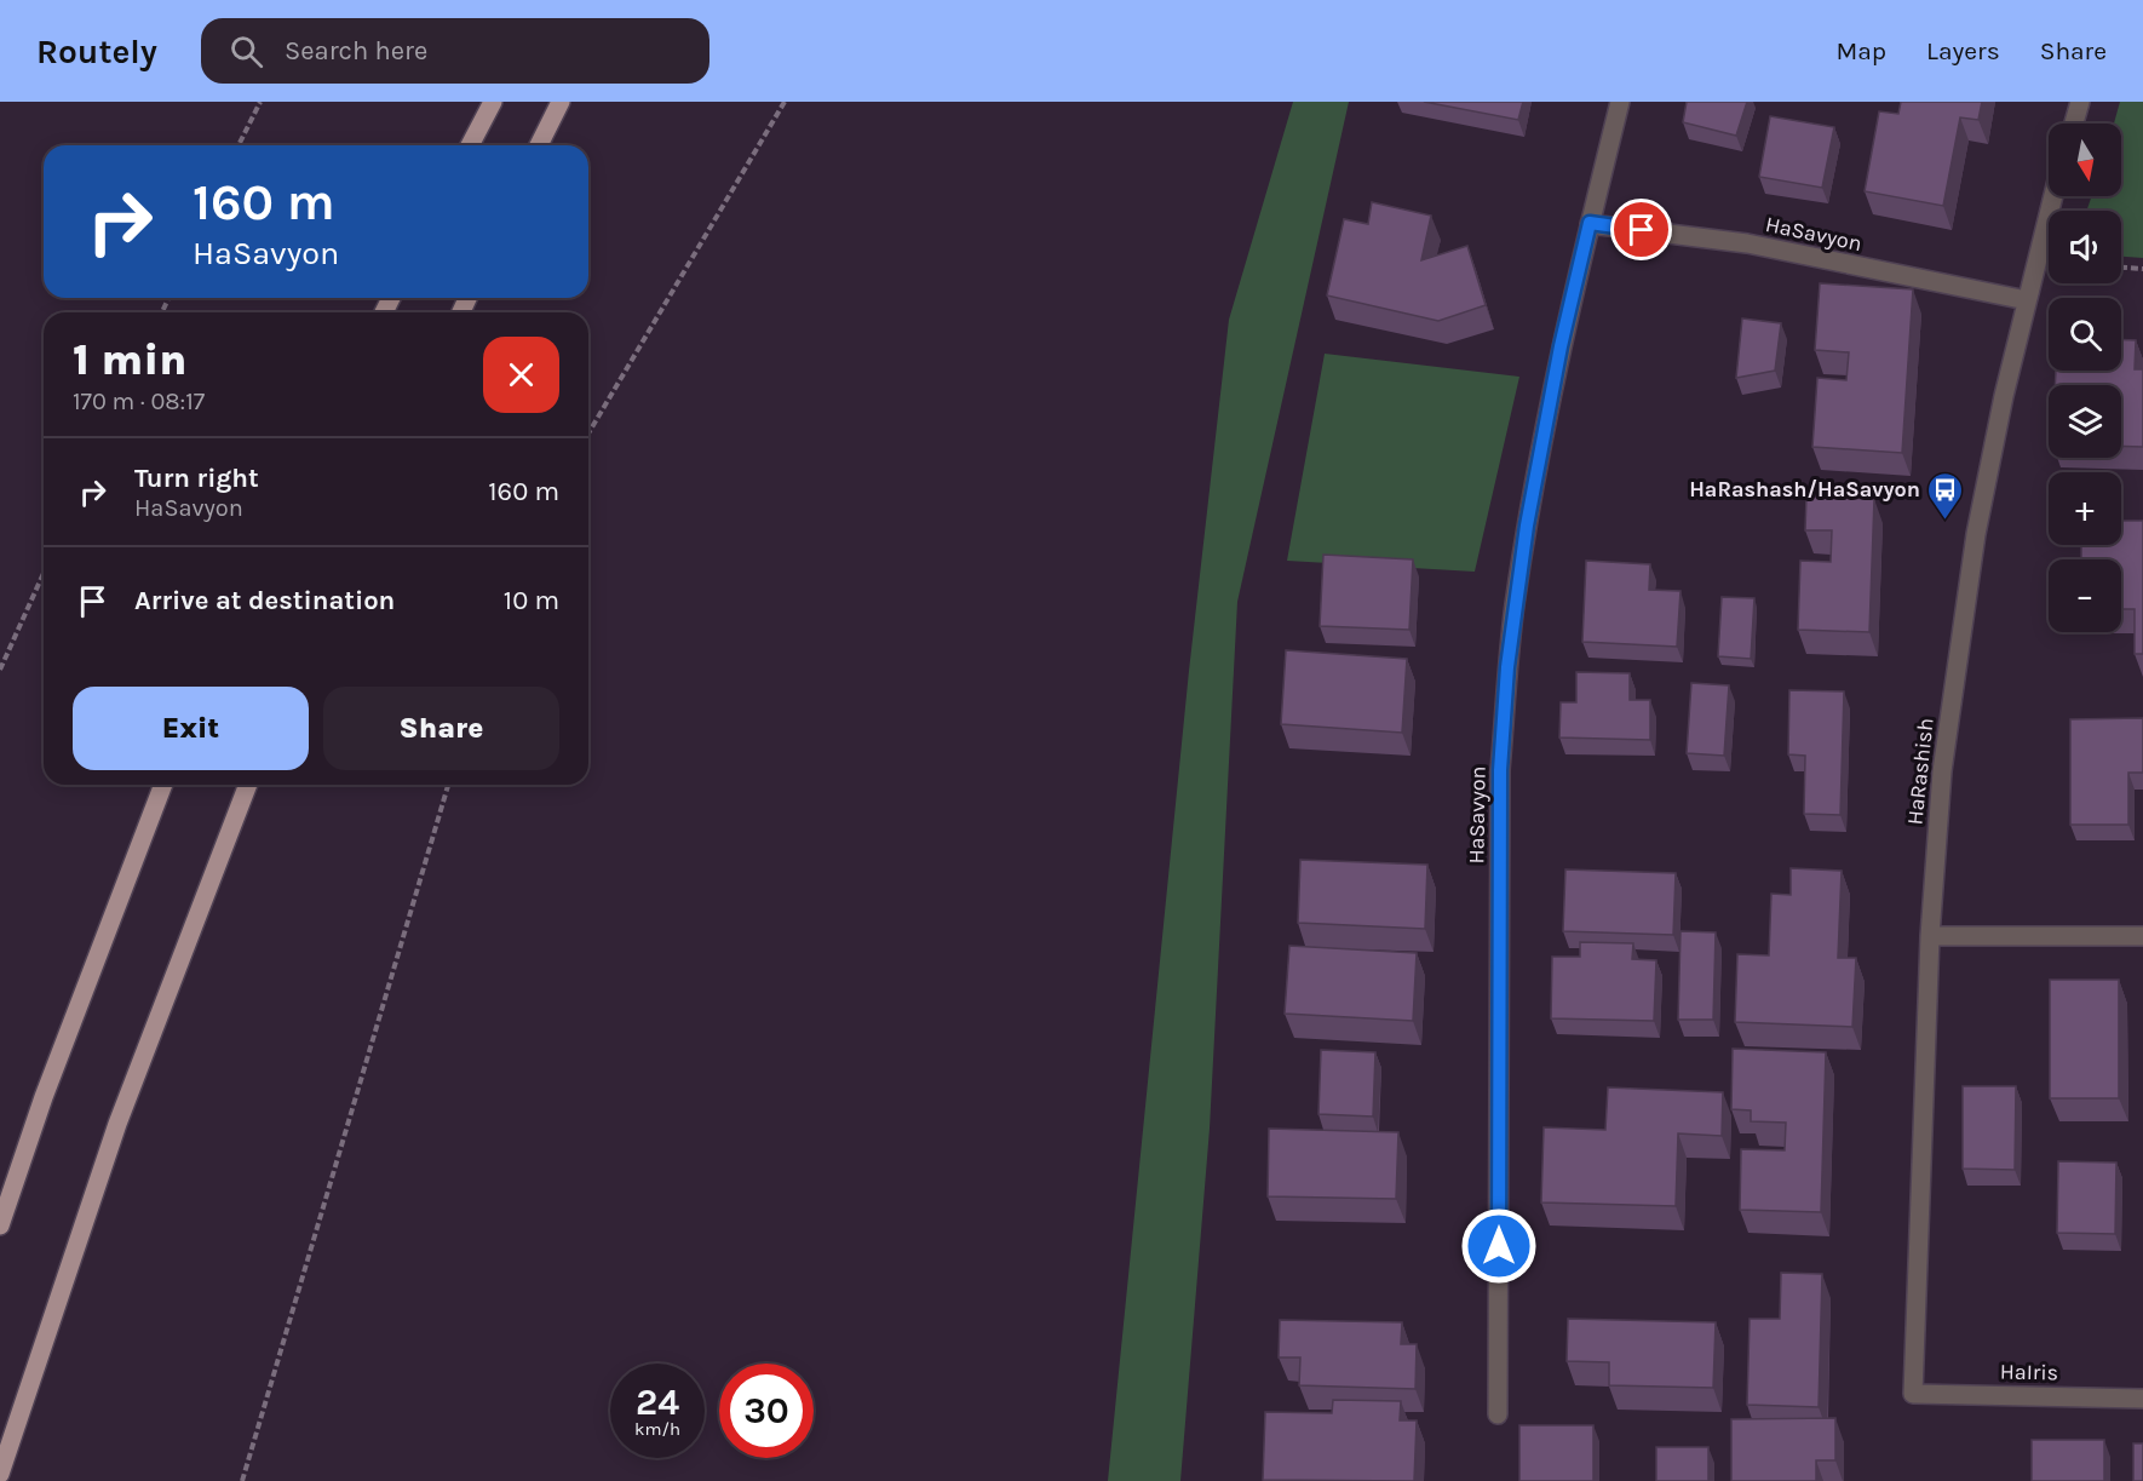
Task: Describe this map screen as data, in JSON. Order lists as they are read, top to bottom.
{
  "streets": {
    "street": ["HaSavyon", "HaRashish", "HaIris"]
  },
  "crossings": [
    ["HaSavyon", "HaRashish"],
    ["HaRashish", "HaIris"]
  ],
  "places": {
    "bus stop": ["HaRashash/HaSavyon"]
  },
  "north": "bottom",
  "page": {
    "header": "Routely",
    "search": "Search here",
    "nav": ["Map", "Layers", "Share"],
    "map_buttons": ["+", "−"],
    "turn": ["160 m", "HaSavyon"],
    "heading": ["1 min", "170 m · 08:17"],
    "list": [
      {
        "name": "Turn right",
        "note": "HaSavyon",
        "value": "160 m"
      },
      {
        "name": "Arrive at destination",
        "value": "10 m"
      }
    ],
    "buttons": ["Exit", "Share"],
    "speed": "24 km/h",
    "limit": "30"
  }
}
